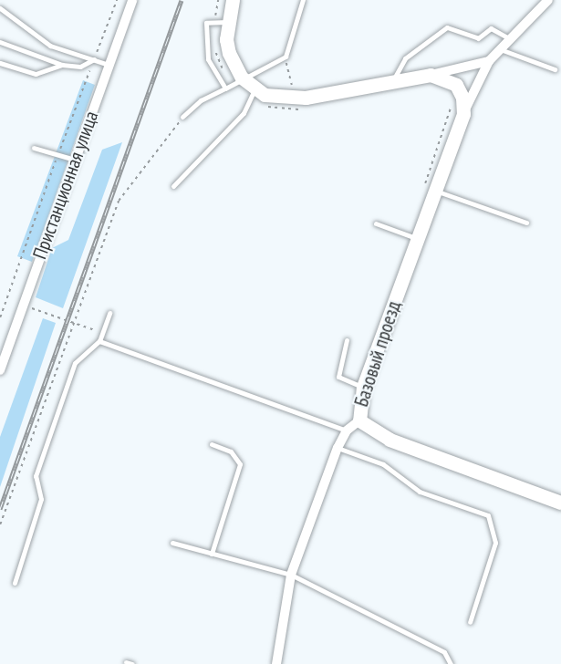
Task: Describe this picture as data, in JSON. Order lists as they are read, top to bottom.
{
  "streets": {
    "street": ["Пристанционная улица", "Базовый проезд"]
  }
}
